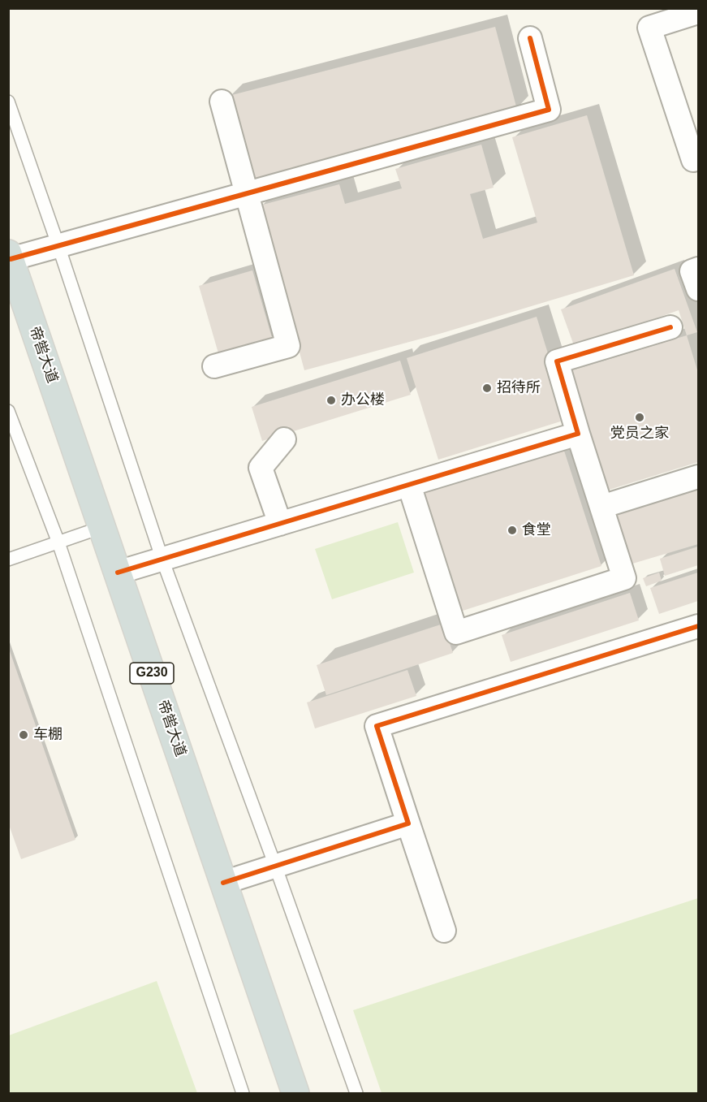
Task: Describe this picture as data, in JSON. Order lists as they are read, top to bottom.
{
  "streets": {
    "highway": ["帝喾大道", "G230"]
  },
  "places": [
    "招待所",
    "办公楼",
    "党员之家",
    "食堂",
    "车棚"
  ]
}
